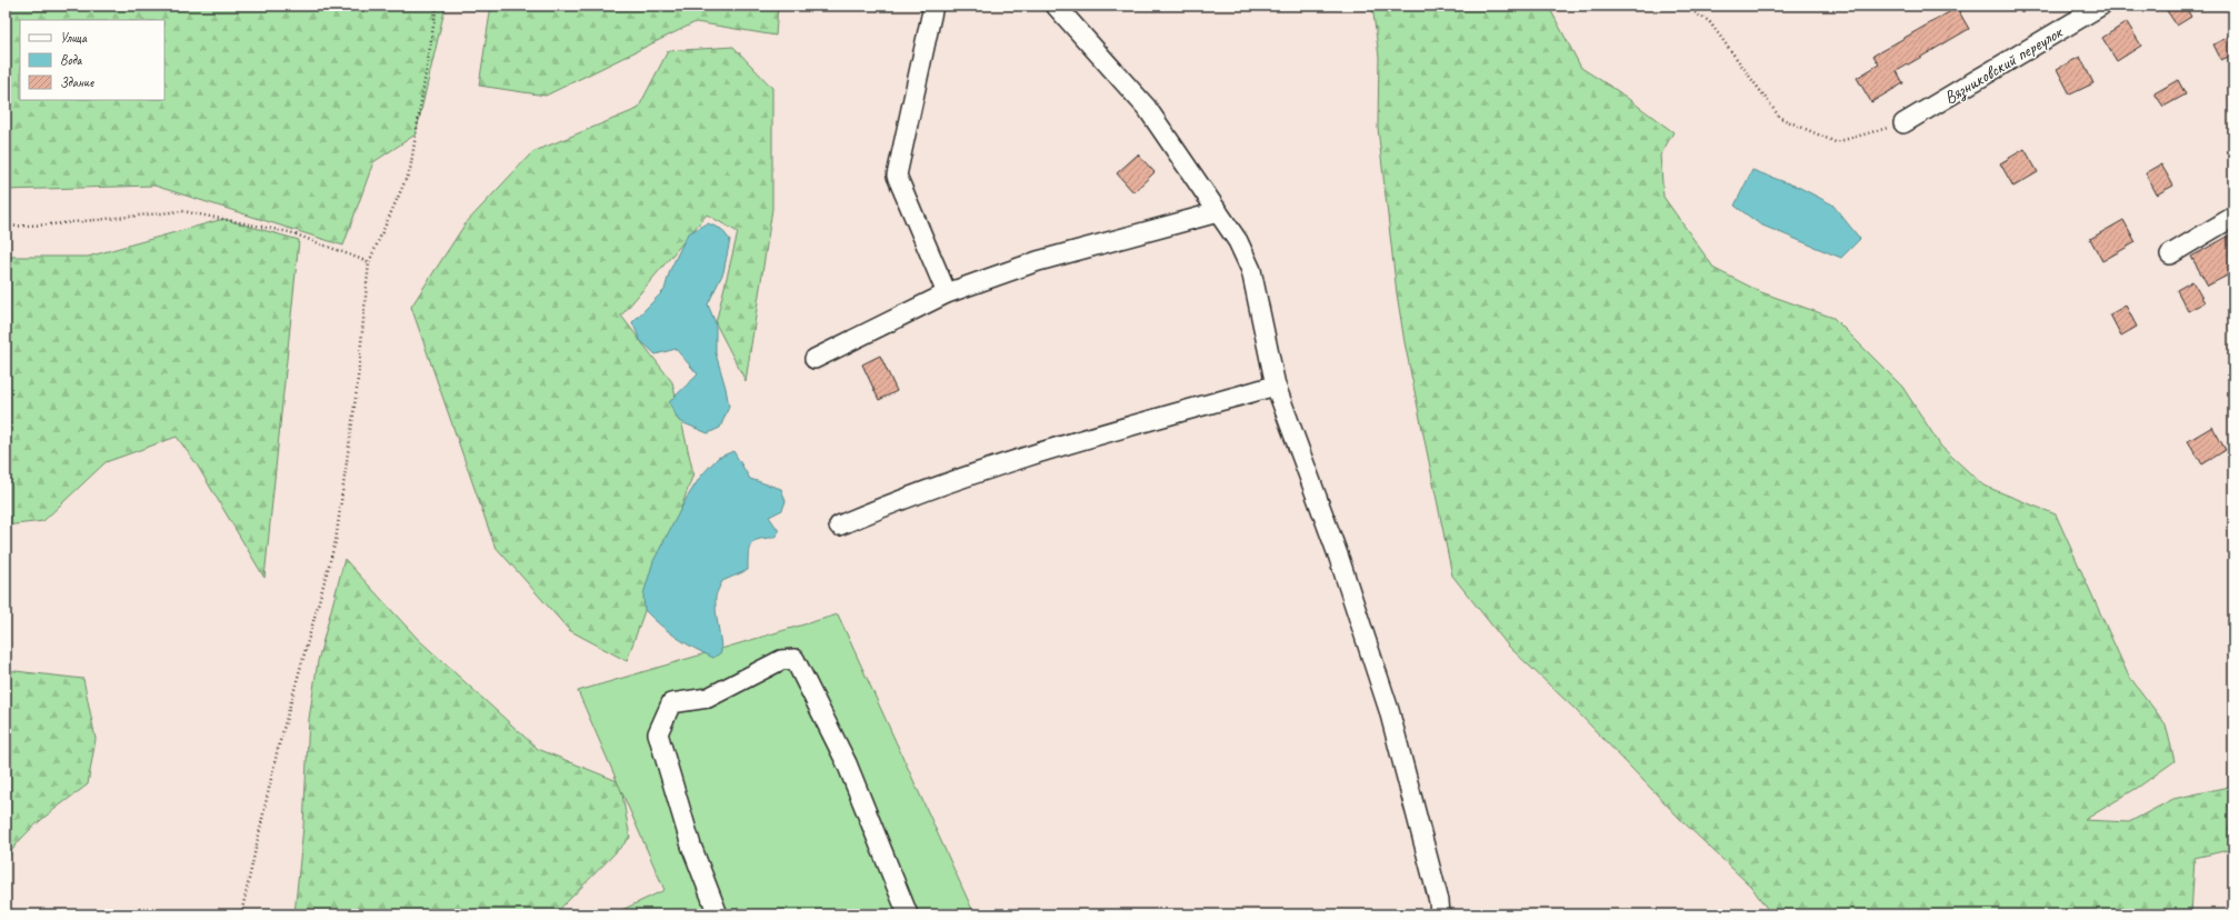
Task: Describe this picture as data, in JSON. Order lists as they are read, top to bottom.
{
  "streets": {
    "street": ["Вязниковский переулок"]
  },
  "legend": ["Улица", "Вода", "Здание"]
}
